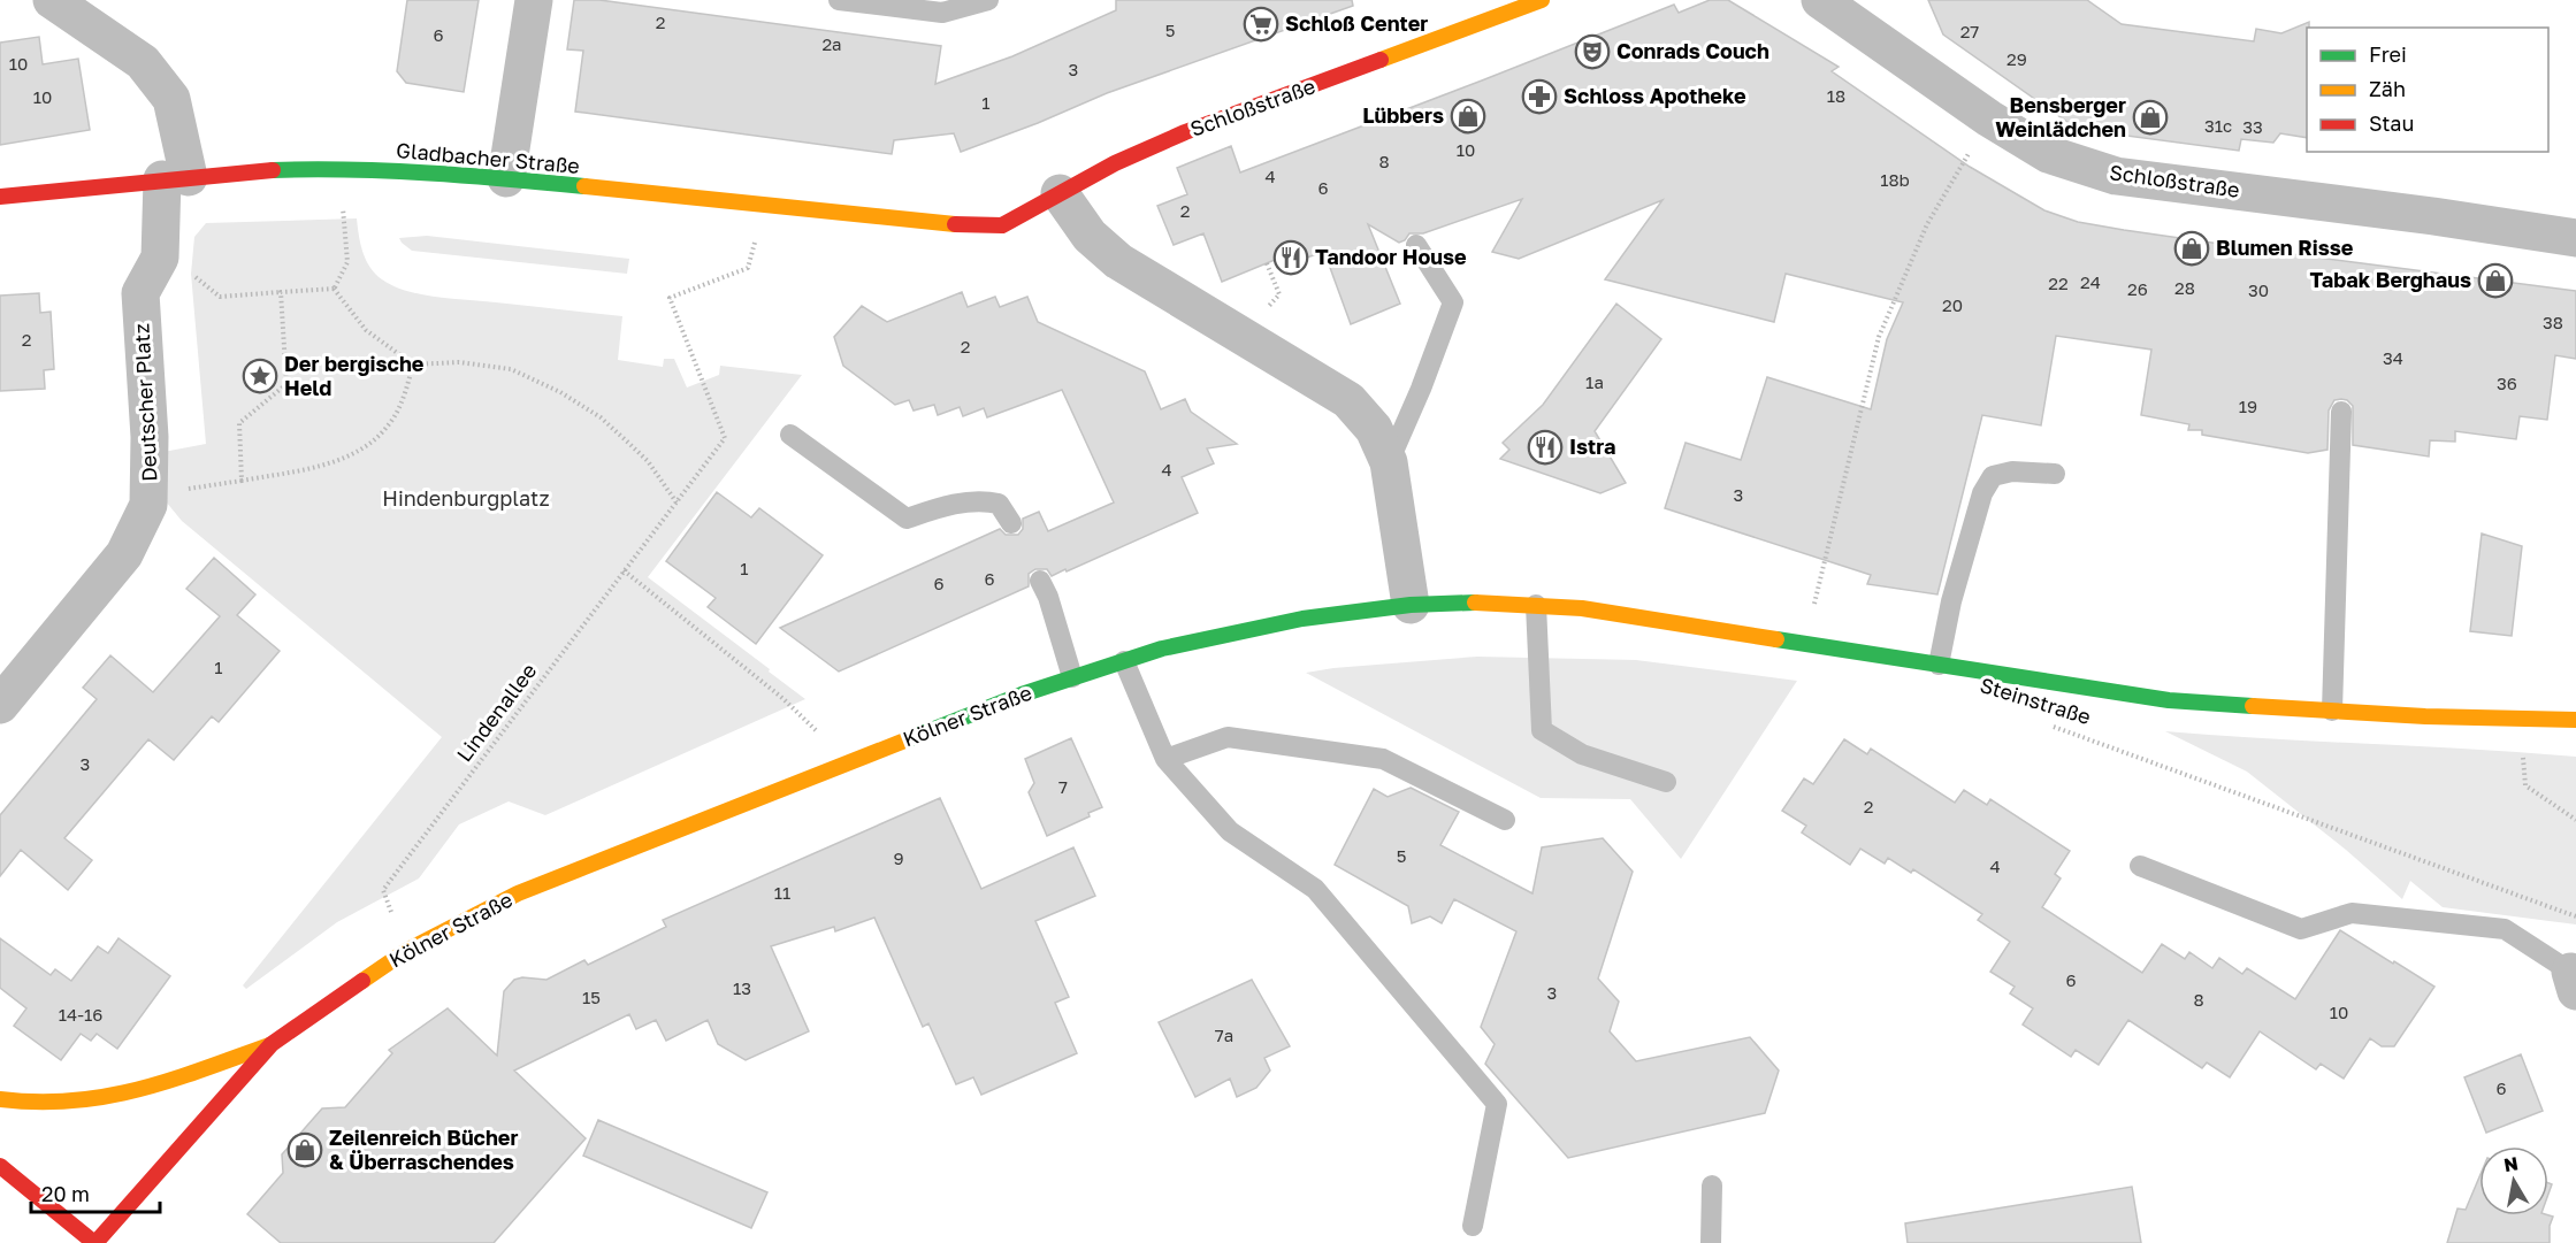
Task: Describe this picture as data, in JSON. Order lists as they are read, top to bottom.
{
  "streets": {
    "main road": [
      "Schloßstraße",
      "Gladbacher Straße",
      "Steinstraße",
      "Kölner Straße"
    ],
    "street": ["Deutscher Platz"],
    "path": ["Lindenallee"]
  },
  "crossings": [
    ["Schloßstraße", "Gladbacher Straße"],
    ["Gladbacher Straße", "Deutscher Platz"],
    ["Gladbacher Straße", "Lindenallee"],
    ["Steinstraße", "Kölner Straße"],
    ["Lindenallee", "Kölner Straße"]
  ],
  "parks": ["Hindenburgplatz"],
  "places": {
    "supermarket": ["Schloß Center"],
    "theatre": ["Conrads Couch"],
    "pharmacy": ["Schloss Apotheke"],
    "shop": [
      "Lübbers",
      "Bensberger Weinlädchen",
      "Blumen Risse",
      "Tabak Berghaus",
      "Zeilenreich Bücher & Überraschendes"
    ],
    "restaurant": ["Tandoor House", "Istra"],
    "place": ["Der bergische Held"]
  },
  "house_numbers": [
    "2",
    "5",
    "27",
    "6",
    "2a",
    "29",
    "10",
    "3",
    "18",
    "10",
    "1",
    "31c",
    "33",
    "10",
    "8",
    "4",
    "18b",
    "6",
    "2",
    "24",
    "22",
    "28",
    "26",
    "30",
    "20",
    "38",
    "2",
    "2",
    "34",
    "1a",
    "36",
    "19",
    "4",
    "3",
    "1",
    "6",
    "6",
    "1",
    "3",
    "7",
    "2",
    "5",
    "9",
    "4",
    "11",
    "6",
    "13",
    "3",
    "15",
    "8",
    "10",
    "14-16",
    "7a",
    "6"
  ],
  "legend": ["Frei", "Zäh", "Stau"],
  "scale_bar": "20 m",
  "north": "top"
}
